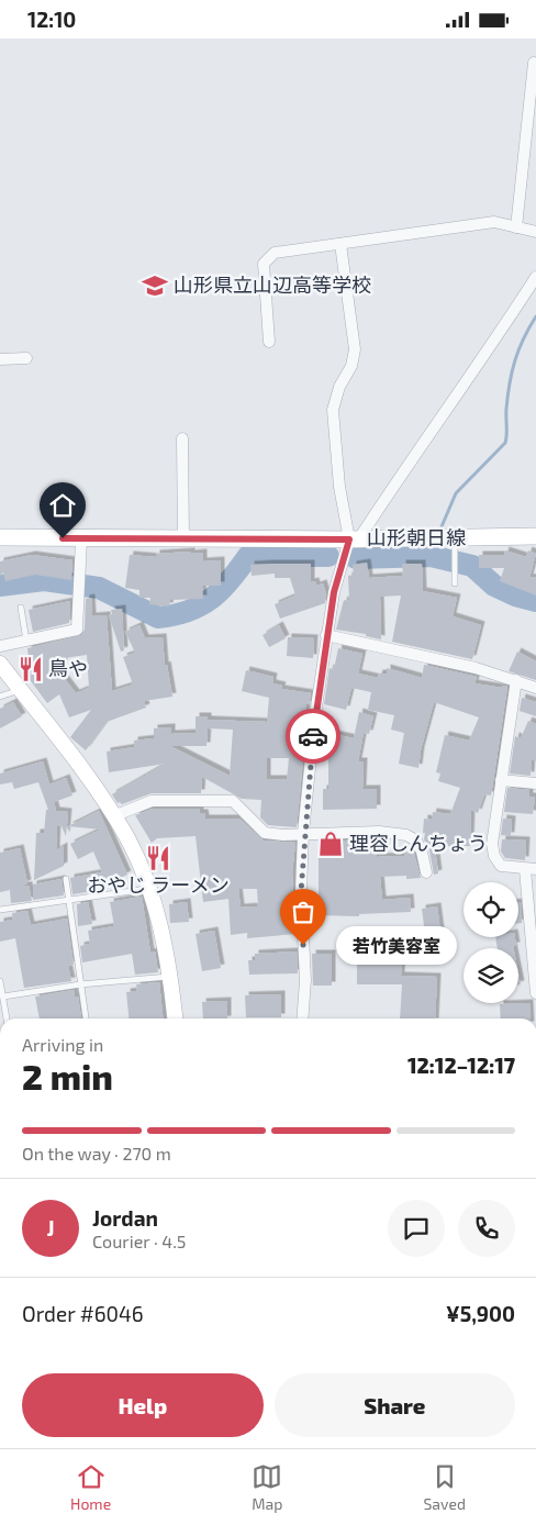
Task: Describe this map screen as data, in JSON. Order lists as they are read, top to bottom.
{
  "streets": {
    "main road": ["山形朝日線"]
  },
  "places": {
    "school or university": ["山形県立山辺高等学校"],
    "restaurant": ["鳥や", "おやじ ラーメン"],
    "shop": ["理容しんちょう"],
    "other": ["若竹美容室"]
  },
  "page": {
    "status": "12:10",
    "bubble": "若竹美容室",
    "heading": ["2 min", "Arriving in", "12:12–12:17"],
    "panel": [
      "Jordan",
      "Courier · 4.5",
      "Order #6046",
      "¥5,900"
    ],
    "bar": "On the way · 270 m",
    "round": "J",
    "buttons": ["Help", "Share"],
    "tabs": ["Home", "Map", "Saved"]
  }
}
